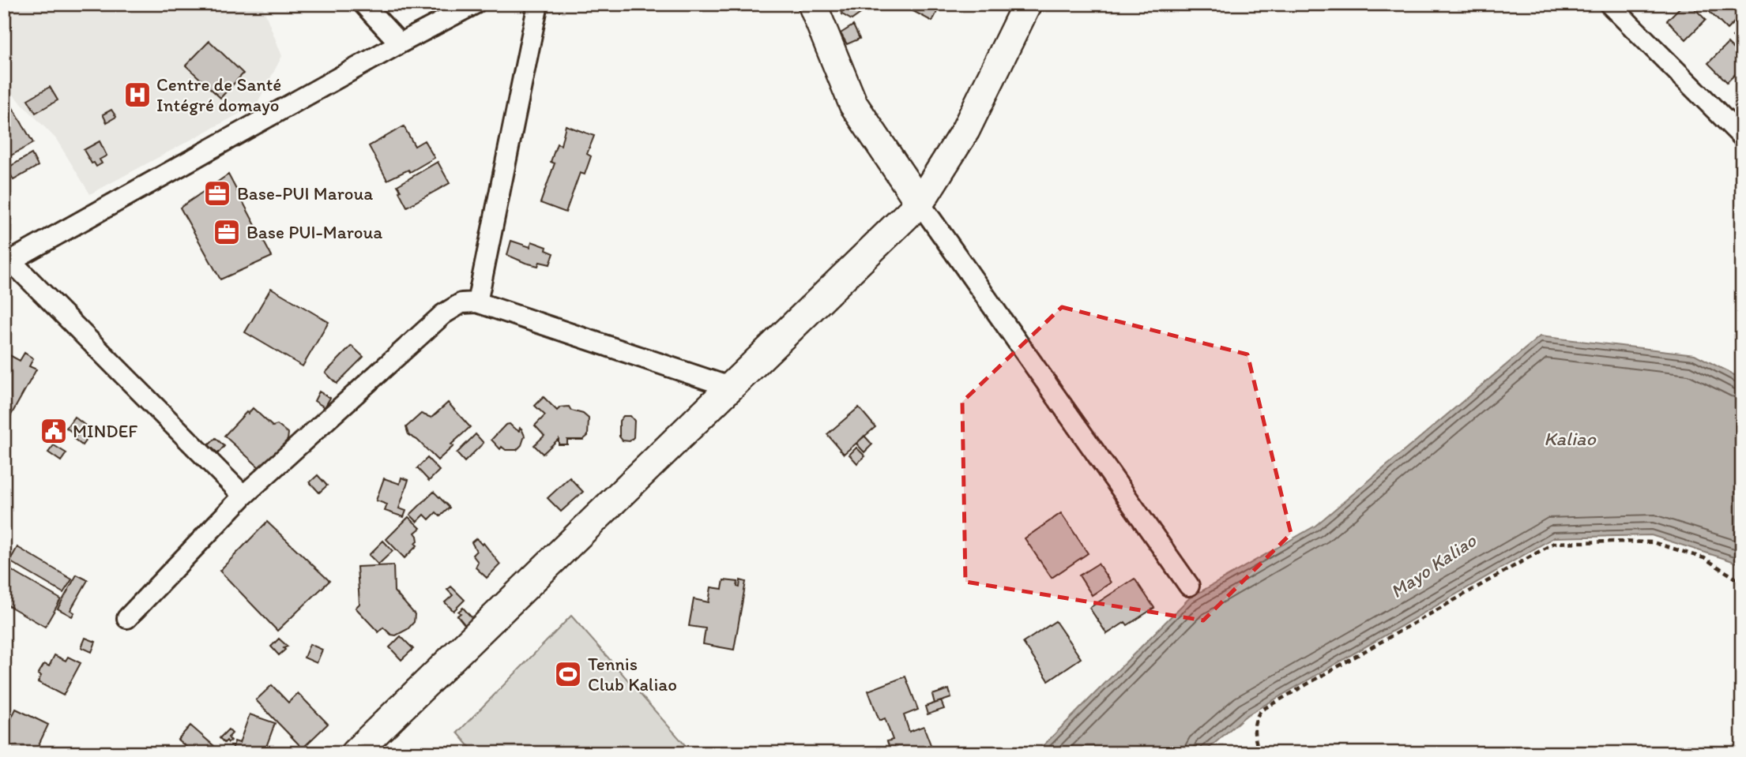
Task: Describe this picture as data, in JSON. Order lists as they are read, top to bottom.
{
  "water": ["Kaliao", "Mayo Kaliao"],
  "places": {
    "hospital": ["Centre de Santé Intégré domayo"],
    "office": ["Base-PUI Maroua", "Base PUI-Maroua"],
    "public building": ["MINDEF"],
    "sports": ["Tennis Club Kaliao"]
  }
}
